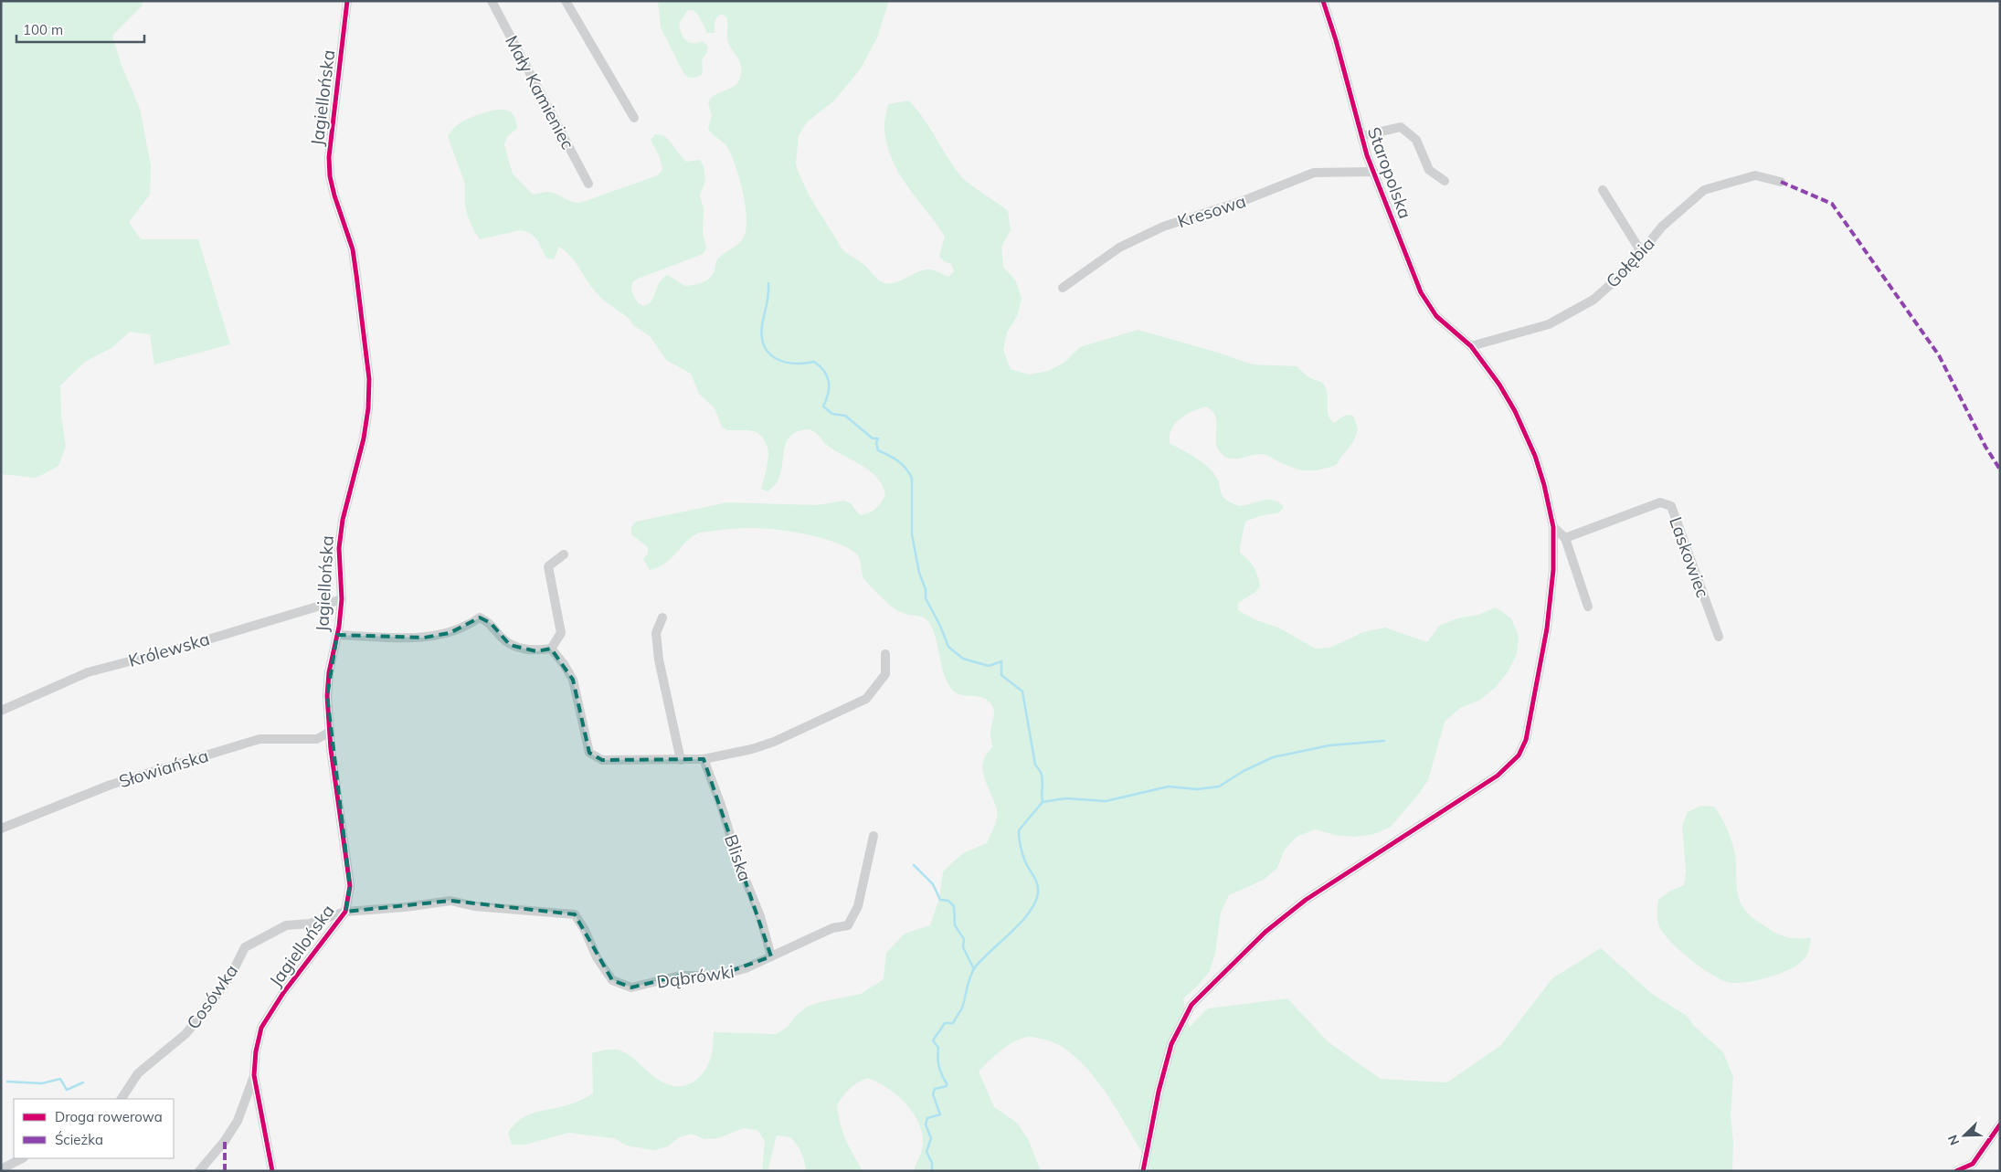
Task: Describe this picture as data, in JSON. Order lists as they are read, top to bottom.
{
  "streets": {
    "street": [
      "Mały Kamieniec",
      "Jagiellońska",
      "Staropolska",
      "Kresowa",
      "Gołębia",
      "Laskowiec",
      "Królewska",
      "Słowiańska",
      "Bliska",
      "Dąbrówki",
      "Cosówka"
    ]
  },
  "crossings": [
    ["Jagiellońska", "Królewska"],
    ["Jagiellońska", "Słowiańska"],
    ["Jagiellońska", "Dąbrówki"],
    ["Jagiellońska", "Cosówka"],
    ["Staropolska", "Kresowa"],
    ["Staropolska", "Gołębia"],
    ["Bliska", "Dąbrówki"],
    ["Dąbrówki", "Cosówka"]
  ],
  "legend": ["Droga rowerowa", "Ścieżka"],
  "scale_bar": "100 m",
  "north": "bottom left"
}
